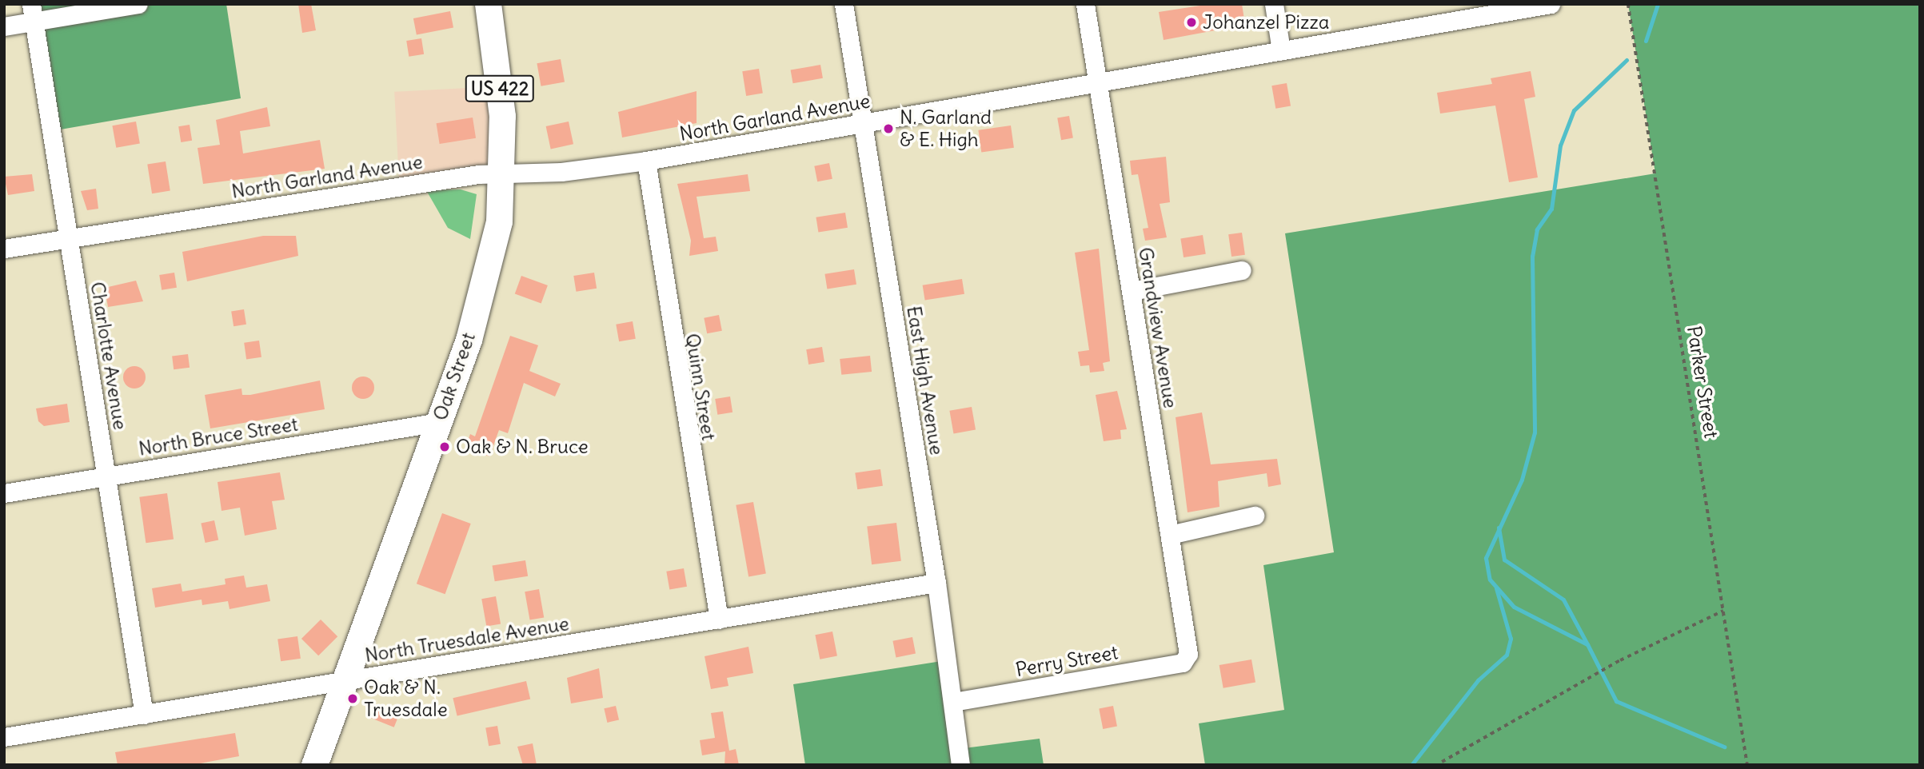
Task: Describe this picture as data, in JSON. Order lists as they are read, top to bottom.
{
  "streets": {
    "highway": ["US 422", "Oak Street"],
    "street": [
      "North Garland Avenue",
      "Grandview Avenue",
      "Charlotte Avenue",
      "East High Avenue",
      "Quinn Street",
      "North Bruce Street",
      "North Truesdale Avenue",
      "Perry Street"
    ],
    "path": ["Parker Street"]
  },
  "crossings": [
    ["North Garland Avenue", "Grandview Avenue"],
    ["North Garland Avenue", "Charlotte Avenue"],
    ["North Garland Avenue", "Oak Street"],
    ["North Garland Avenue", "East High Avenue"],
    ["North Garland Avenue", "Quinn Street"],
    ["Grandview Avenue", "Perry Street"],
    ["Charlotte Avenue", "North Bruce Street"],
    ["Charlotte Avenue", "North Truesdale Avenue"],
    ["Oak Street", "North Bruce Street"],
    ["Oak Street", "North Truesdale Avenue"],
    ["East High Avenue", "North Truesdale Avenue"],
    ["East High Avenue", "Perry Street"],
    ["Quinn Street", "North Truesdale Avenue"]
  ],
  "places": [
    "Johanzel Pizza",
    "N. Garland & E. High",
    "Oak & N. Bruce",
    "Oak & N. Truesdale"
  ]
}
